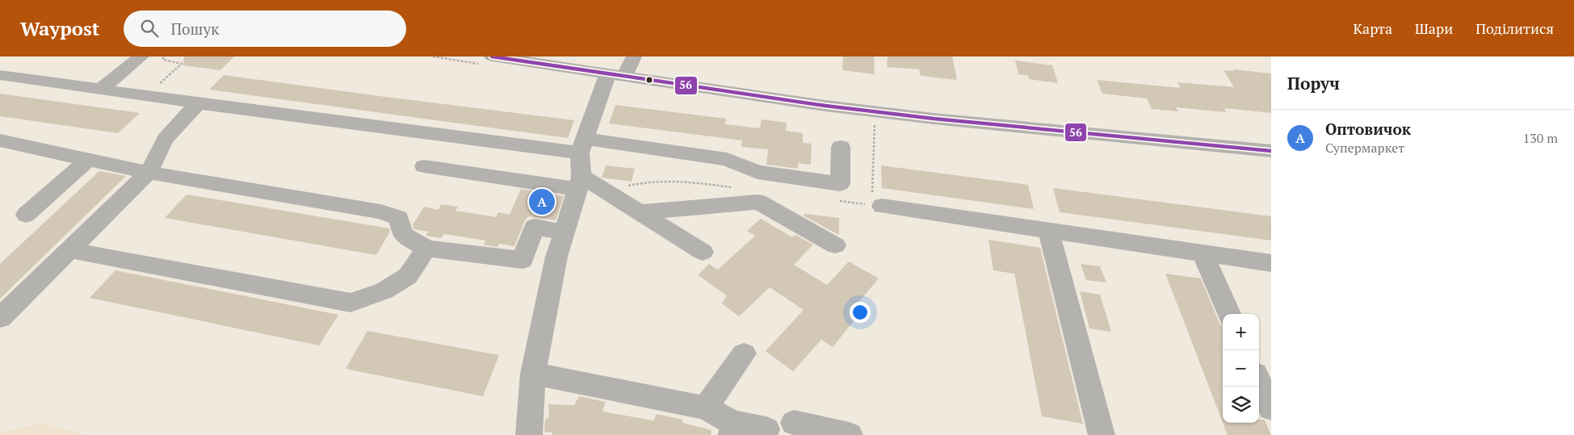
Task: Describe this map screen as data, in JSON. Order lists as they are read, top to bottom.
{
  "lines": ["transit line 56"],
  "page": {
    "header": "Waypost",
    "search": "Пошук",
    "nav": ["Карта", "Шари", "Поділитися"],
    "heading": "Поруч",
    "list": [
      {
        "mark": "A",
        "name": "Оптовичок",
        "note": "Супермаркет",
        "value": "130 m"
      }
    ],
    "pins": "A",
    "map_buttons": ["+", "−"]
  }
}
